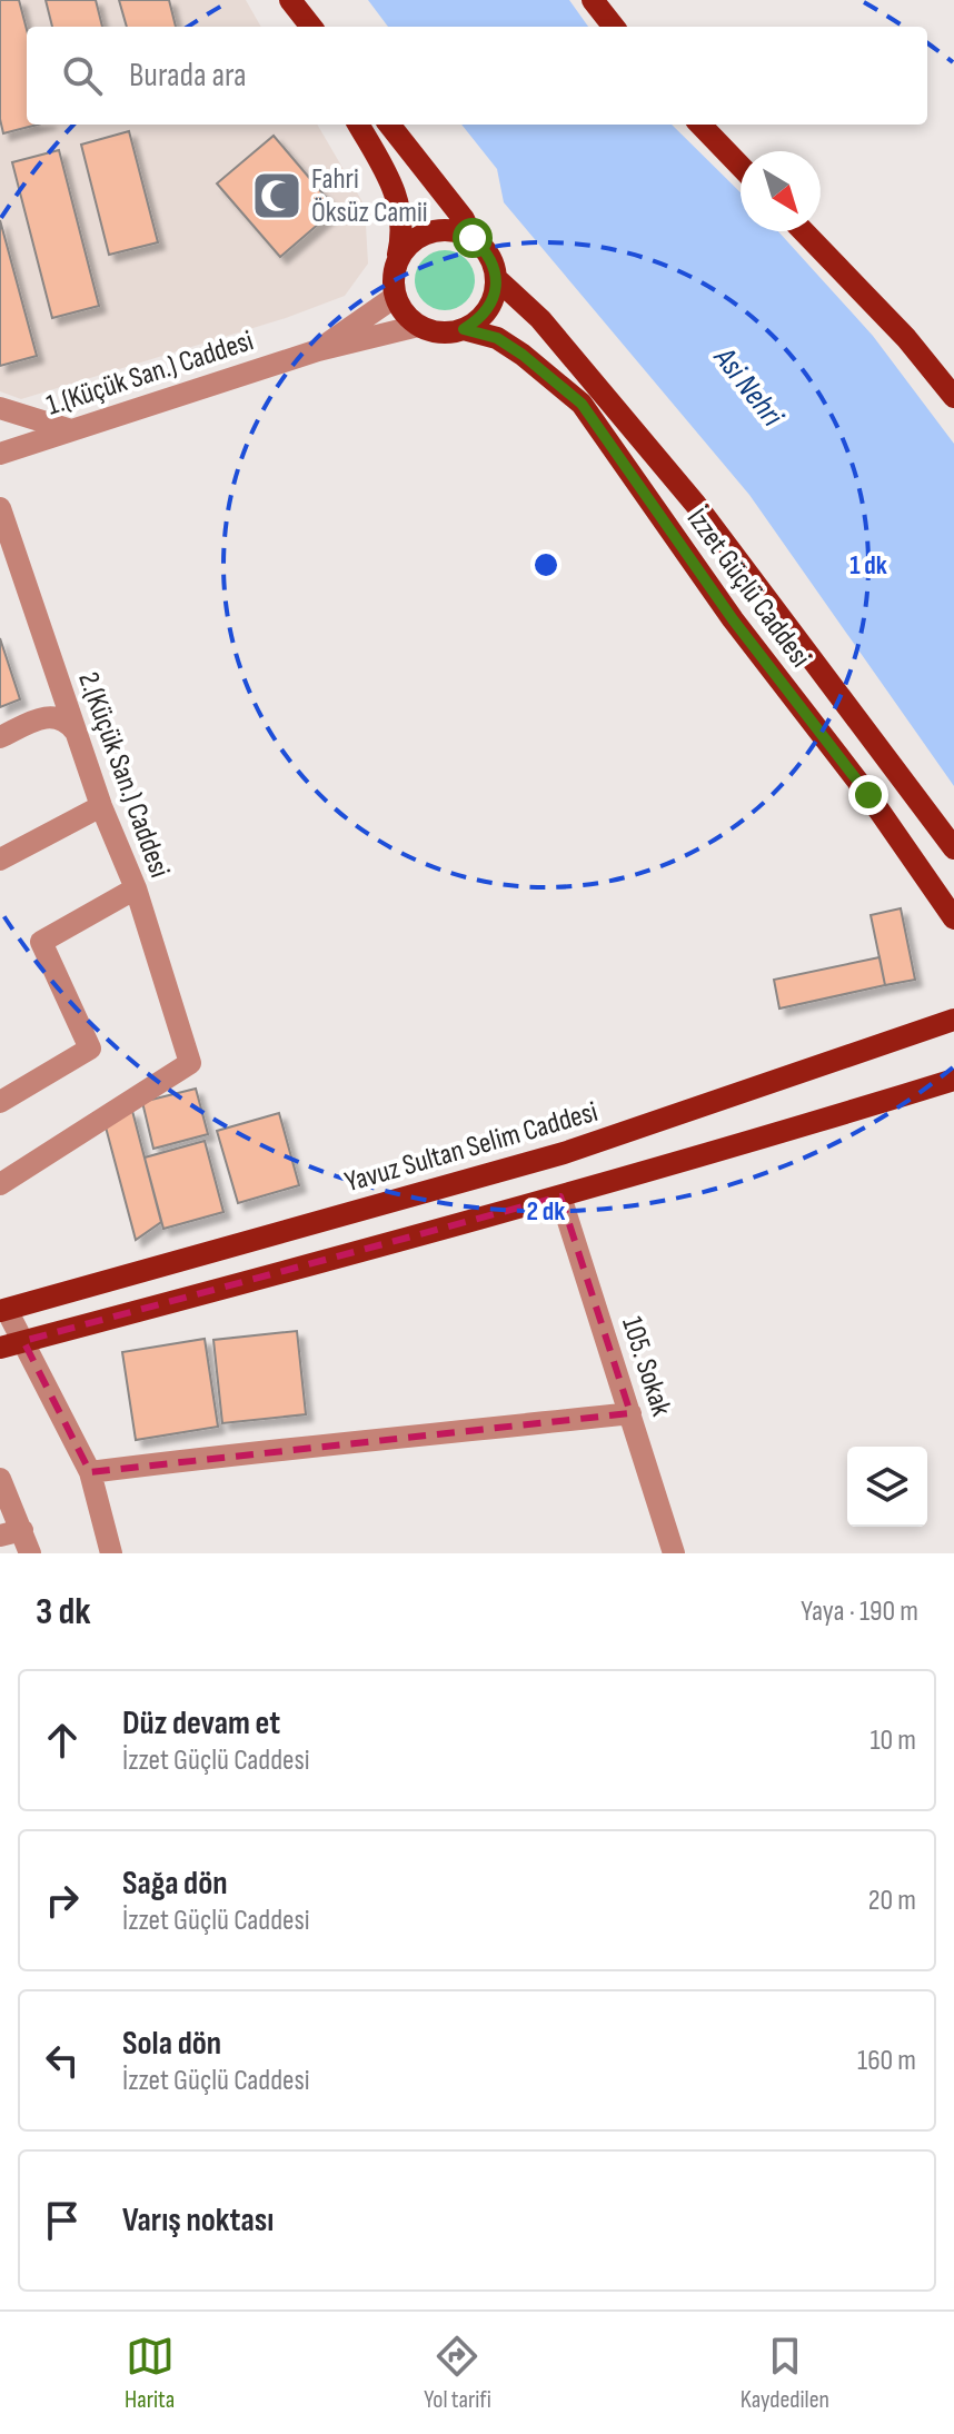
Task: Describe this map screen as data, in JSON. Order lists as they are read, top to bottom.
{
  "streets": {
    "main road": ["İzzet Güçlü Caddesi", "Yavuz Sultan Selim Caddesi"],
    "street": ["1.(Küçük San.) Caddesi", "2.(Küçük San.) Caddesi", "105. Sokak"]
  },
  "crossings": [
    ["1.(Küçük San.) Caddesi", "İzzet Güçlü Caddesi"]
  ],
  "water": ["Asi Nehri"],
  "places": {
    "mosque": ["Fahri Öksüz Camii"]
  },
  "north": "bottom right",
  "page": {
    "search": "Burada ara",
    "heading": ["3 dk", "Yaya · 190 m"],
    "list": [
      ["Düz devam et", "İzzet Güçlü Caddesi", "10 m"],
      ["Sağa dön", "İzzet Güçlü Caddesi", "20 m"],
      ["Sola dön", "İzzet Güçlü Caddesi", "160 m"],
      "Varış noktası"
    ],
    "nav": ["Harita", "Yol tarifi", "Kaydedilen"]
  },
  "rings": ["1 dk", "2 dk"]
}
